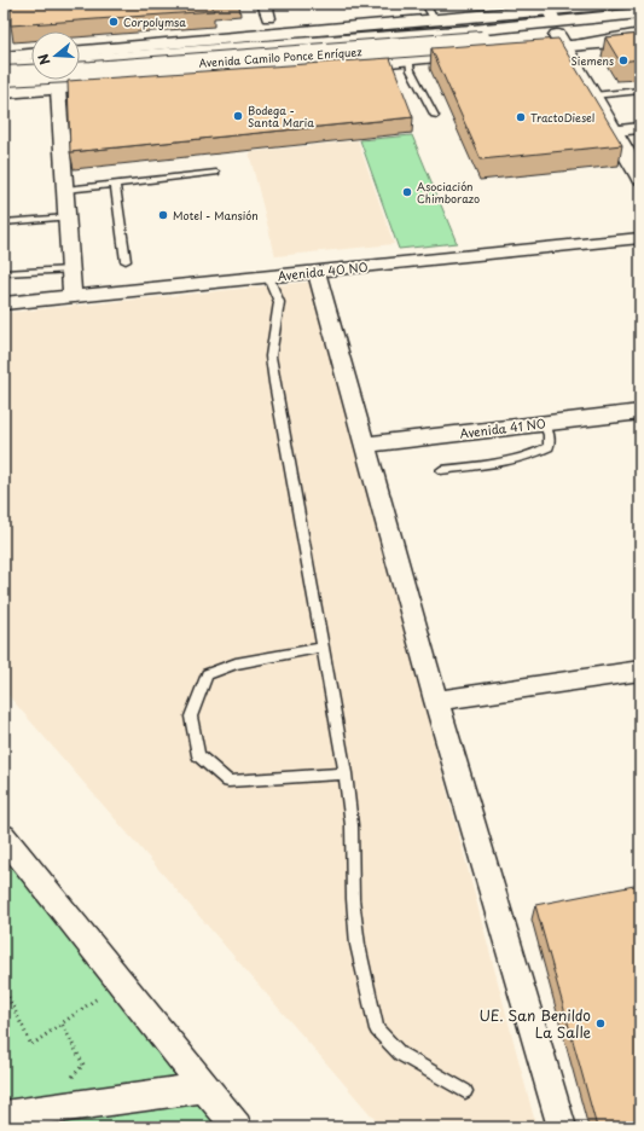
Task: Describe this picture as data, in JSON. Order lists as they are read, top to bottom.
{
  "streets": {
    "main road": ["Avenida Camilo Ponce Enríquez"],
    "street": ["Avenida 40 NO", "Avenida 41 NO"]
  },
  "places": [
    "Corpolymsa",
    "Siemens",
    "Bodega - Santa Maria",
    "TractoDiesel",
    "Asociación Chimborazo",
    "Motel - Mansión",
    "UE. San Benildo La Salle"
  ],
  "north": "left"
}
